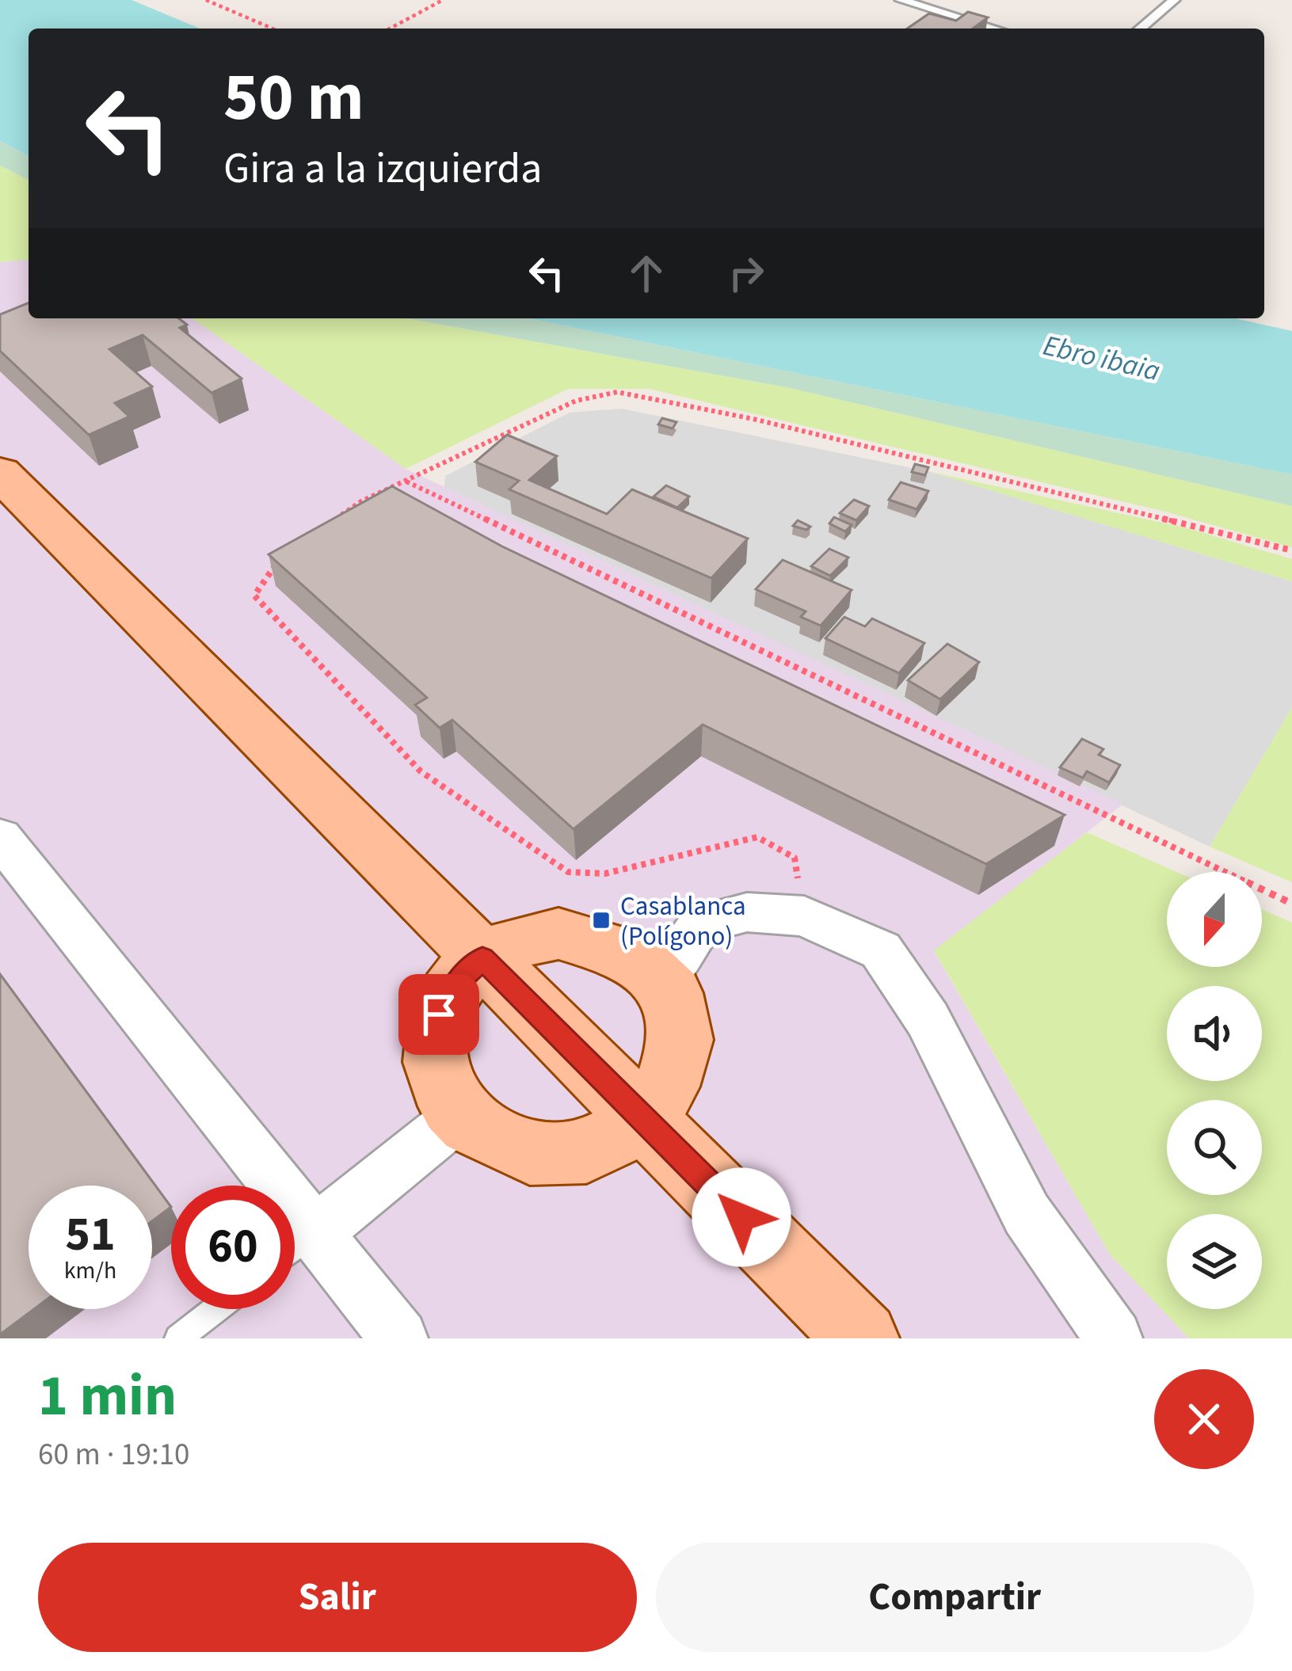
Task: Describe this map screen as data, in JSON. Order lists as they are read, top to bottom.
{
  "water": ["Ebro ibaia"],
  "places": {
    "transit": ["Casablanca (Polígono)"]
  },
  "north": "bottom",
  "page": {
    "turn": ["50 m", "Gira a la izquierda"],
    "speed": "51 km/h",
    "limit": "60",
    "heading": ["1 min", "60 m · 19:10"],
    "buttons": ["Salir", "Compartir"]
  }
}
